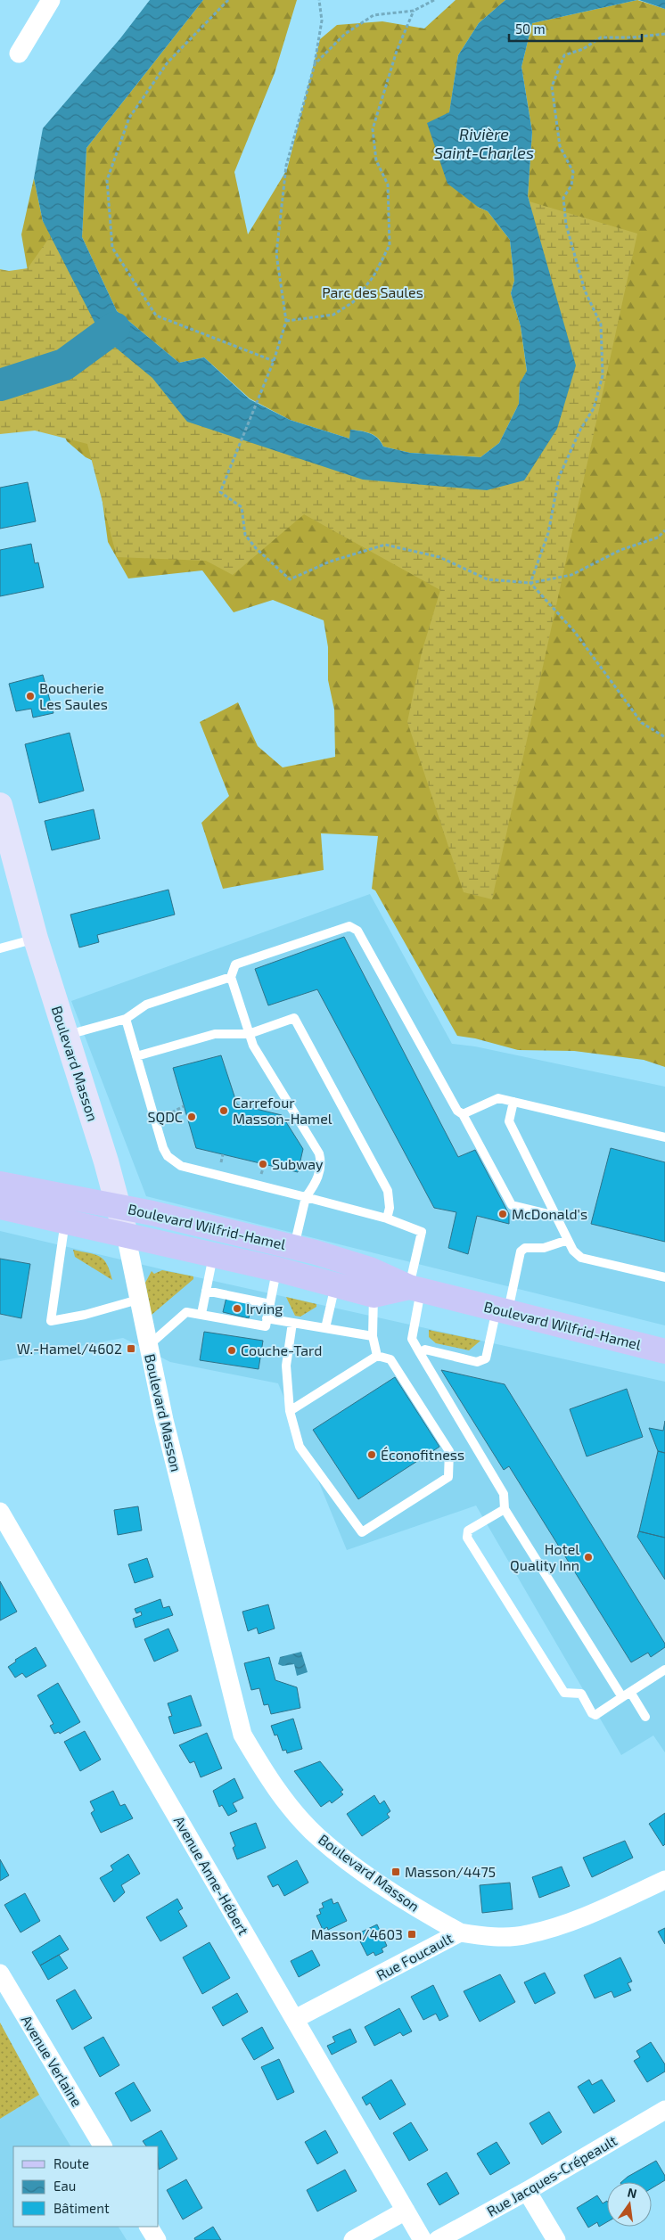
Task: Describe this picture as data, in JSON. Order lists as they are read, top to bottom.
{
  "streets": {
    "main road": ["Boulevard Masson", "Boulevard Wilfrid-Hamel"],
    "street": [
      "Avenue Anne-Hébert",
      "Rue Foucault",
      "Avenue Verlaine",
      "Rue Jacques-Crépeault"
    ]
  },
  "crossings": [
    ["Boulevard Masson", "Boulevard Wilfrid-Hamel"],
    ["Boulevard Masson", "Rue Foucault"],
    ["Avenue Anne-Hébert", "Rue Foucault"]
  ],
  "water": ["Rivière Saint-Charles"],
  "parks": ["Parc des Saules"],
  "places": {
    "other": [
      "Boucherie Les Saules",
      "Carrefour Masson-Hamel",
      "SQDC",
      "Subway",
      "McDonald's",
      "Irving",
      "Couche-Tard",
      "Éconofitness",
      "Hotel Quality Inn"
    ],
    "transit": ["W.-Hamel/4602", "Masson/4475", "Masson/4603"]
  },
  "legend": ["Route", "Eau", "Bâtiment"],
  "scale_bar": "50 m",
  "north": "top"
}
